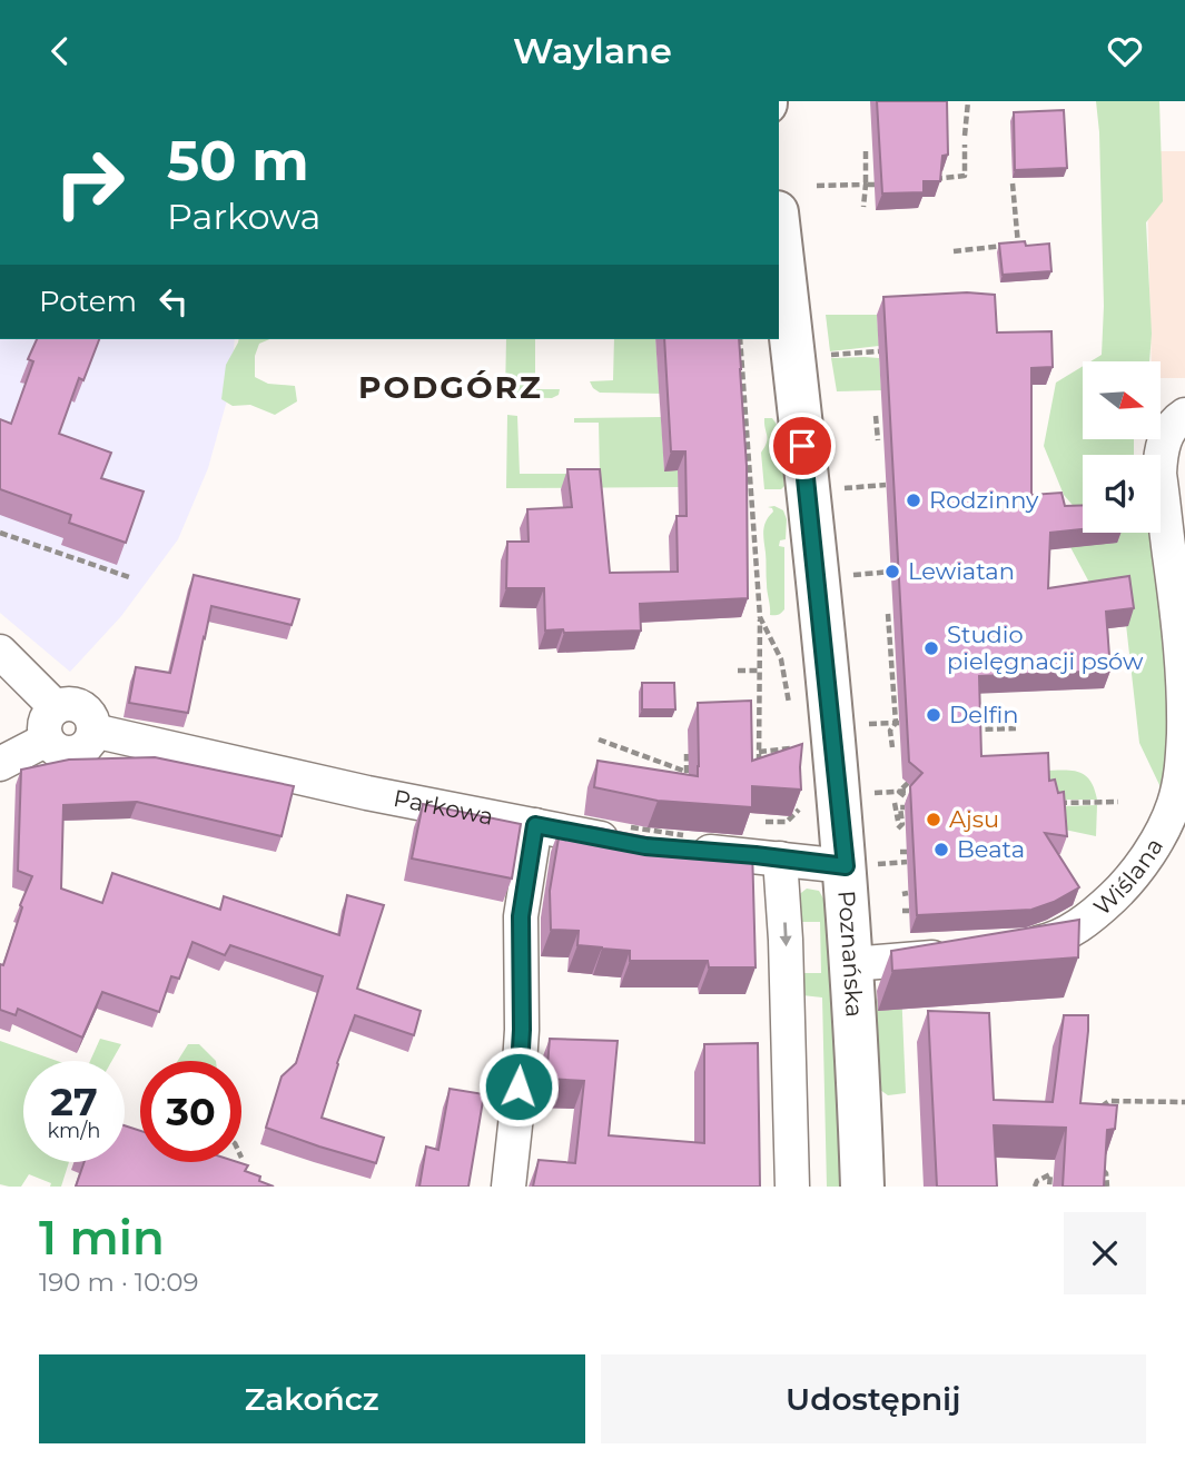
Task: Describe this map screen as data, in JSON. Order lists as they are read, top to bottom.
{
  "streets": {
    "main road": ["Poznańska"],
    "street": ["Parkowa", "Wiślana"]
  },
  "districts": ["PODGÓRZ"],
  "places": [
    "Rodzinny",
    "Lewiatan",
    "Studio pielęgnacji psów",
    "Delfin",
    "Ajsu",
    "Beata"
  ],
  "north": "right",
  "page": {
    "header": "Waylane",
    "turn": ["50 m", "Parkowa"],
    "then": "Potem",
    "speed": "27 km/h",
    "limit": "30",
    "heading": ["1 min", "190 m · 10:09"],
    "buttons": ["Zakończ", "Udostępnij"]
  }
}
